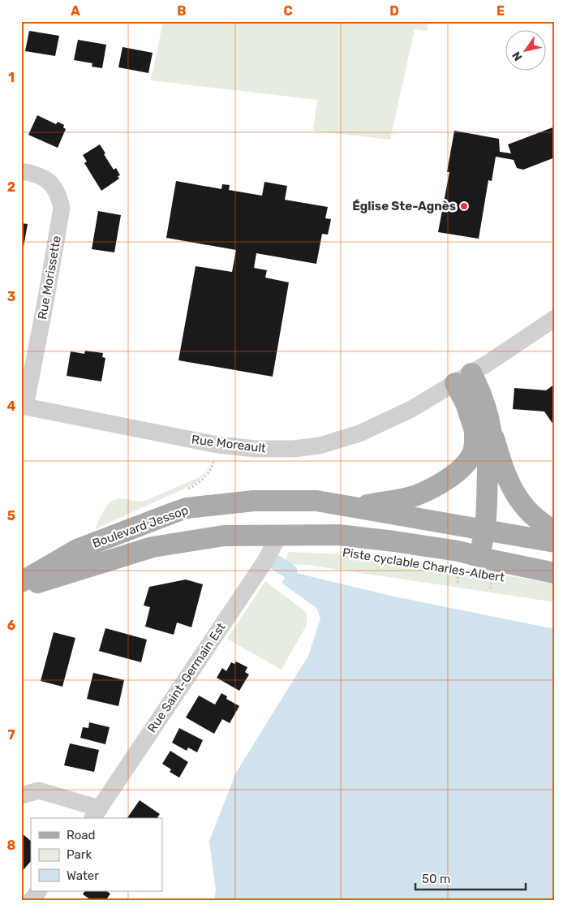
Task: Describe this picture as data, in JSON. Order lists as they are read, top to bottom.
{
  "streets": {
    "main road": ["Boulevard Jessop"],
    "street": ["Rue Morissette", "Rue Moreault", "Rue Saint-Germain Est"],
    "path": ["Piste cyclable Charles-Albert"]
  },
  "crossings": [
    ["Rue Morissette", "Rue Moreault"],
    ["Boulevard Jessop", "Piste cyclable Charles-Albert"],
    ["Boulevard Jessop", "Rue Saint-Germain Est"]
  ],
  "places": ["Église Ste-Agnès"],
  "legend": ["Road", "Park", "Water"],
  "scale_bar": "50 m",
  "north": "bottom left",
  "grid": {
    "columns": [
      "A",
      "B",
      "C",
      "D",
      "E"
    ],
    "rows": [
      "1",
      "2",
      "3",
      "4",
      "5",
      "6",
      "7",
      "8"
    ]
  }
}
